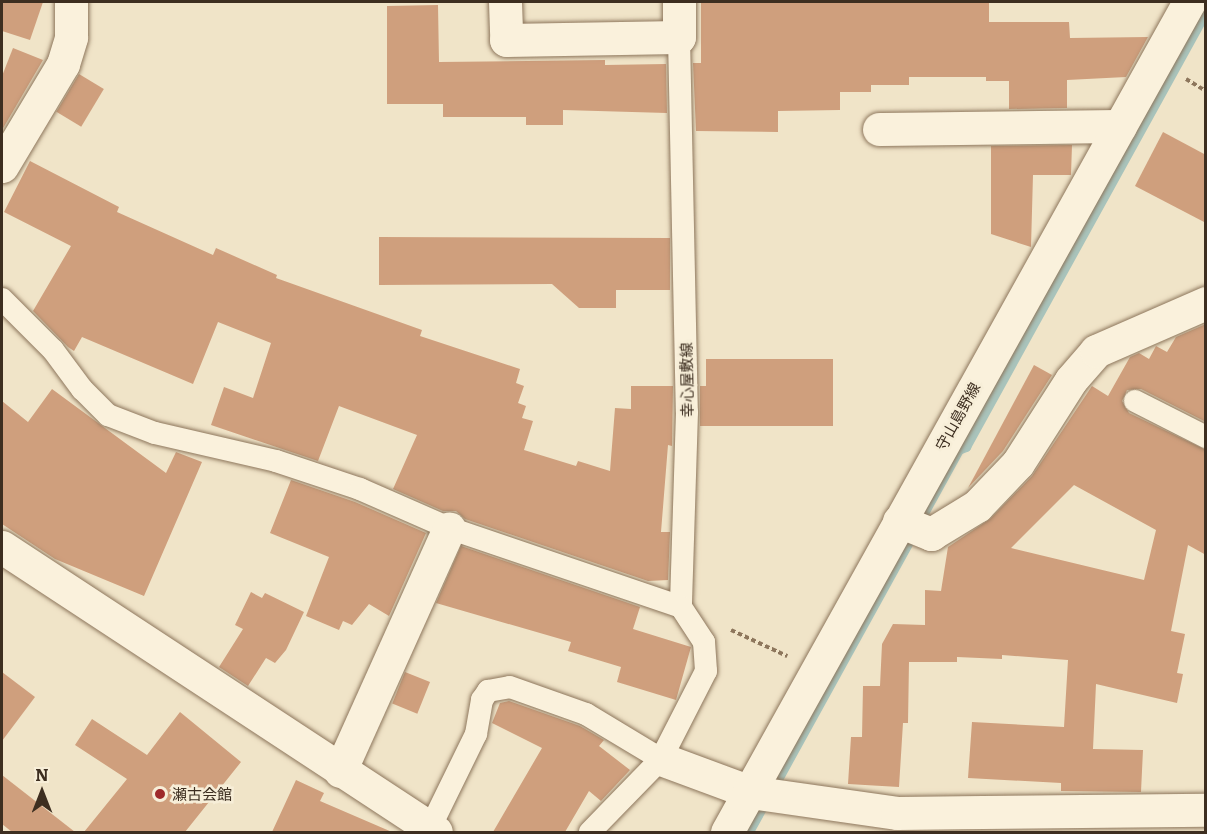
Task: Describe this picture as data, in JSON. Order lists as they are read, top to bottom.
{
  "streets": {
    "street": ["幸心屋敷線", "守山島野線"]
  },
  "places": ["瀬古会館"],
  "north": "top"
}
